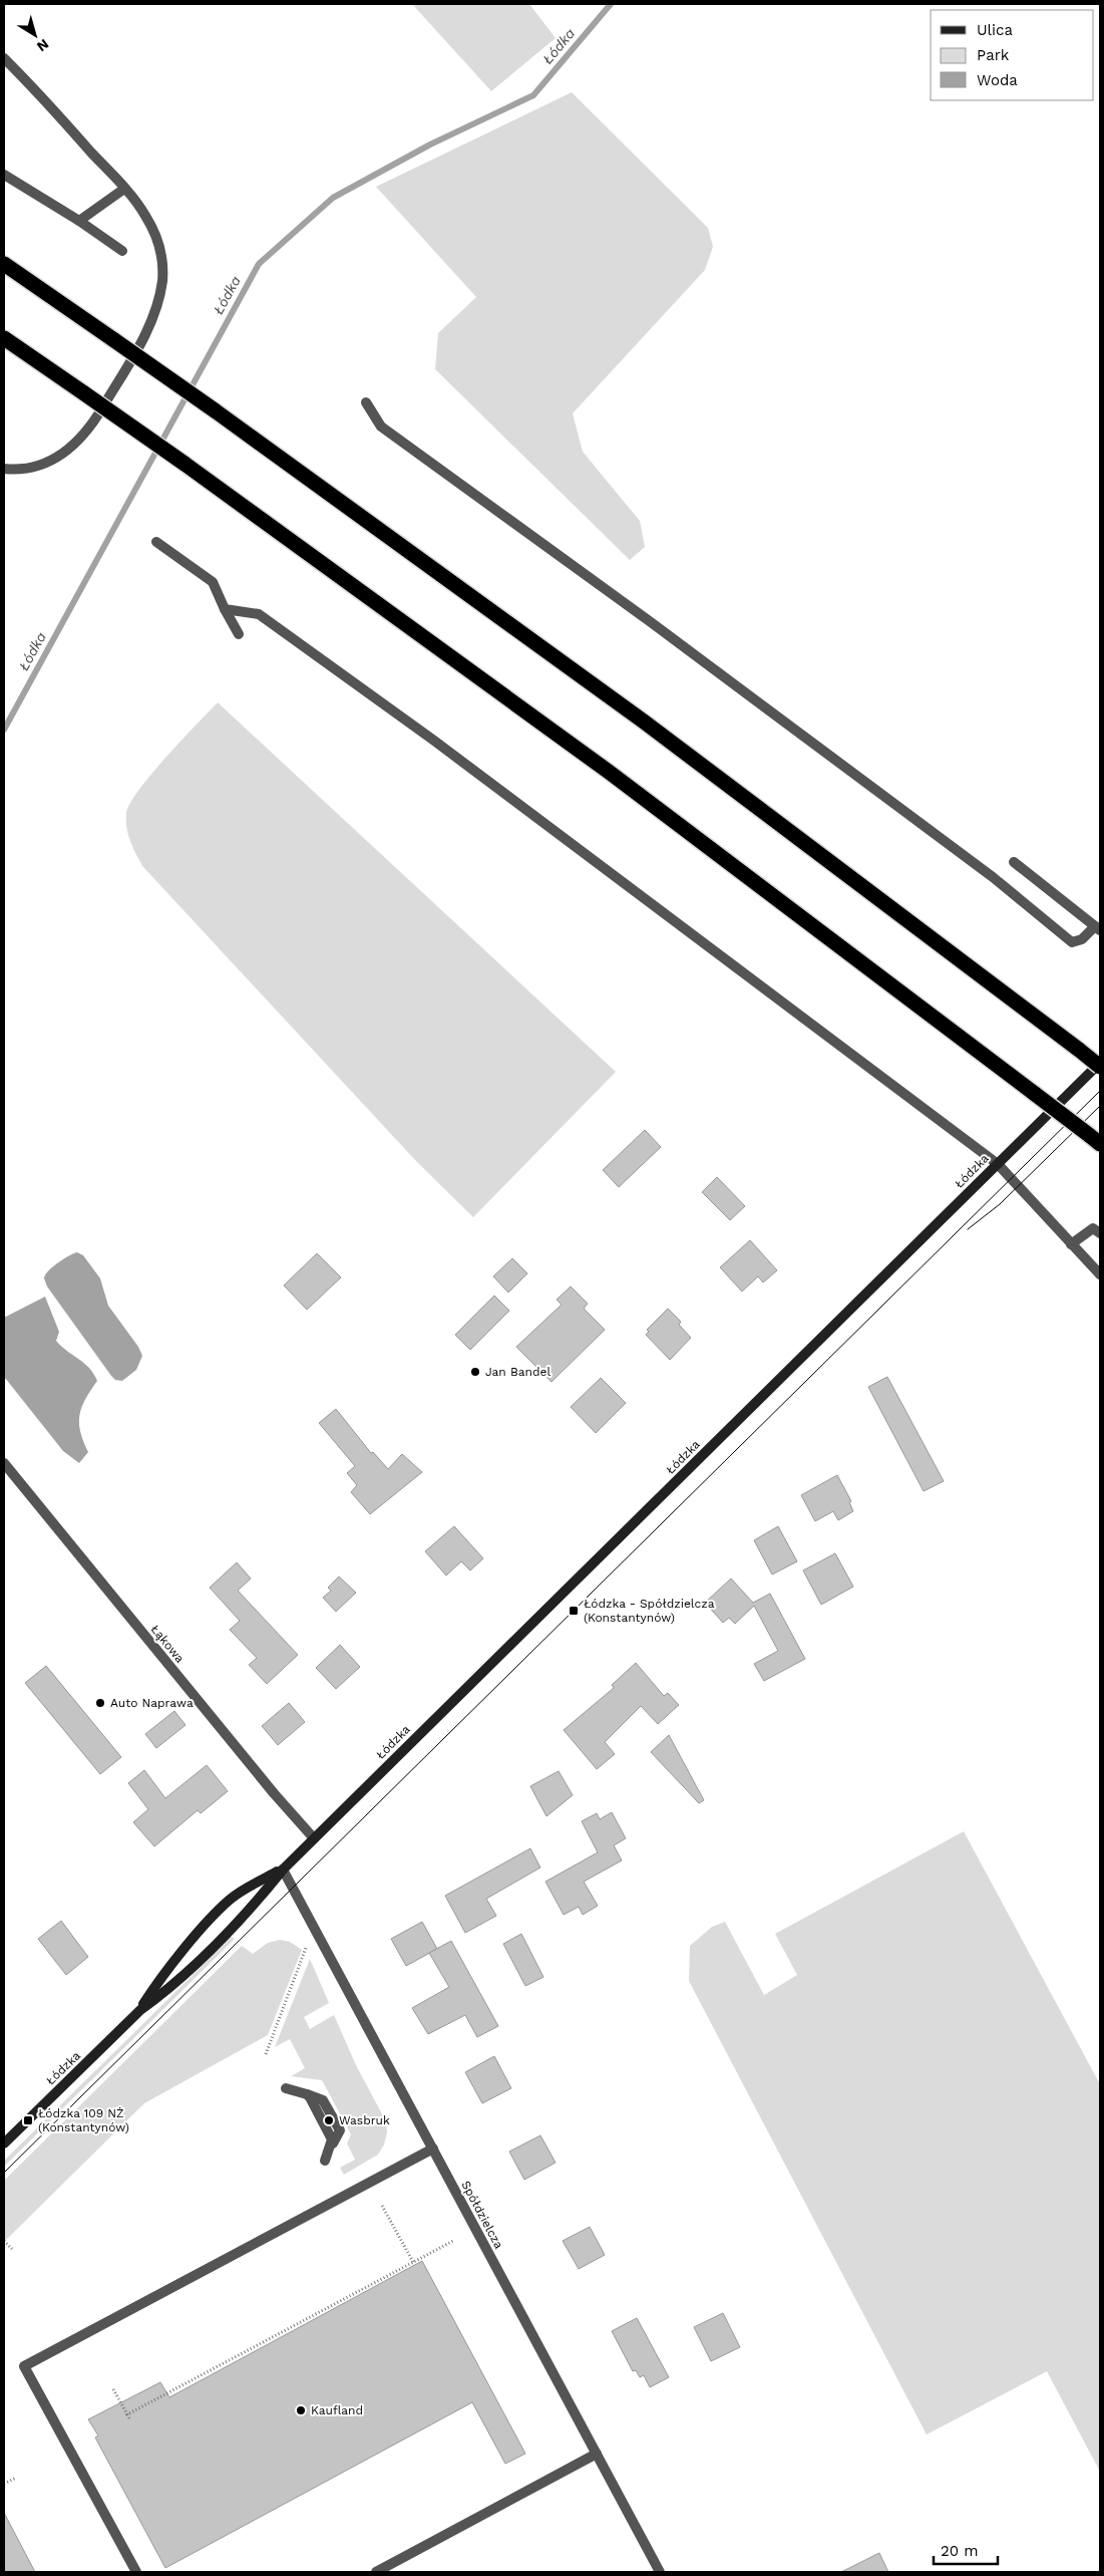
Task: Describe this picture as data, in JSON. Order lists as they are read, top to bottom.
{
  "streets": {
    "main road": ["Łódzka"],
    "street": ["Łąkowa", "Spółdzielcza"]
  },
  "crossings": [
    ["Łódzka", "Łąkowa"],
    ["Łódzka", "Spółdzielcza"]
  ],
  "water": ["Łódka"],
  "places": {
    "other": [
      "Jan Bandel",
      "Auto Naprawa",
      "Wasbruk",
      "Kaufland"
    ],
    "transit": ["Łódzka - Spółdzielcza (Konstantynów)", "Łódzka 109 NŻ (Konstantynów)"]
  },
  "legend": ["Ulica", "Park", "Woda"],
  "scale_bar": "20 m",
  "north": "bottom right"
}
